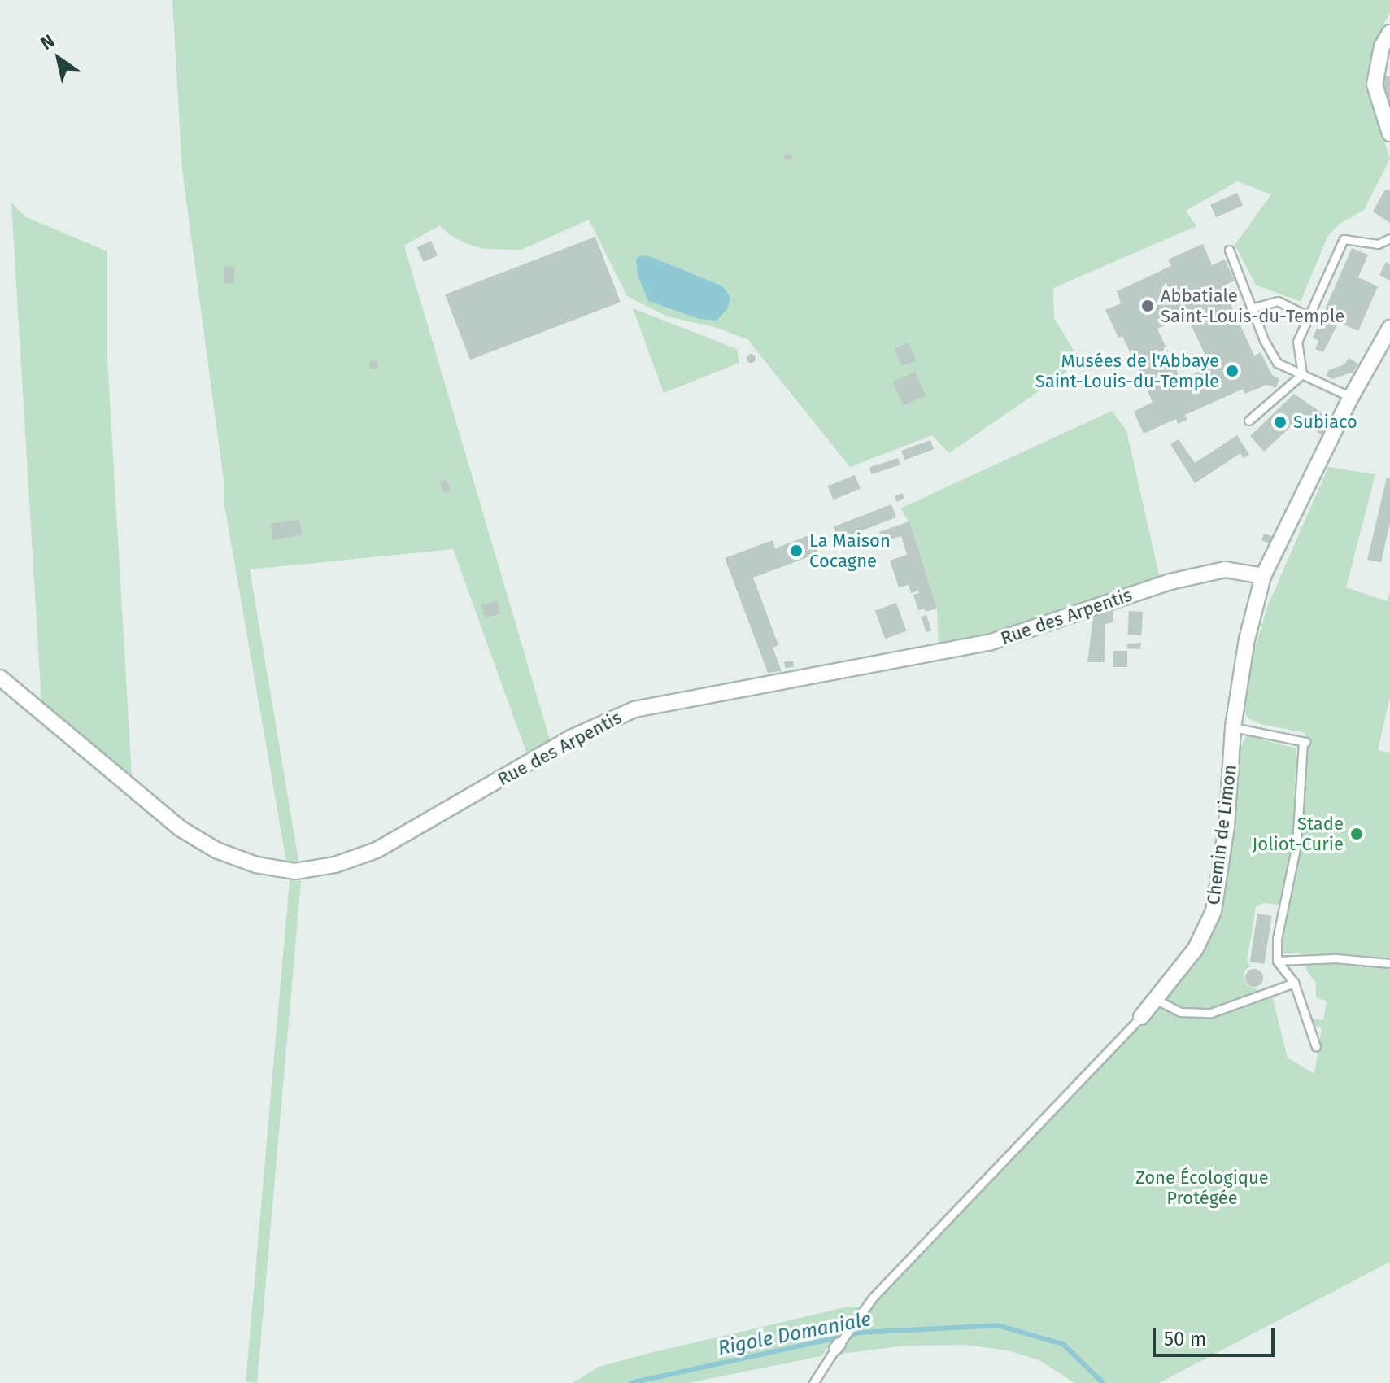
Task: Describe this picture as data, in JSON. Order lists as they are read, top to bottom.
{
  "streets": {
    "street": ["Rue des Arpentis", "Chemin de Limon"]
  },
  "crossings": [
    ["Rue des Arpentis", "Chemin de Limon"]
  ],
  "water": ["Rigole Domaniale"],
  "parks": ["Zone Écologique Protégée"],
  "places": [
    "Abbatiale Saint-Louis-du-Temple",
    "Musées de l'Abbaye Saint-Louis-du-Temple",
    "Subiaco",
    "La Maison Cocagne",
    "Stade Joliot-Curie"
  ],
  "scale_bar": "50 m",
  "north": "top left"
}
